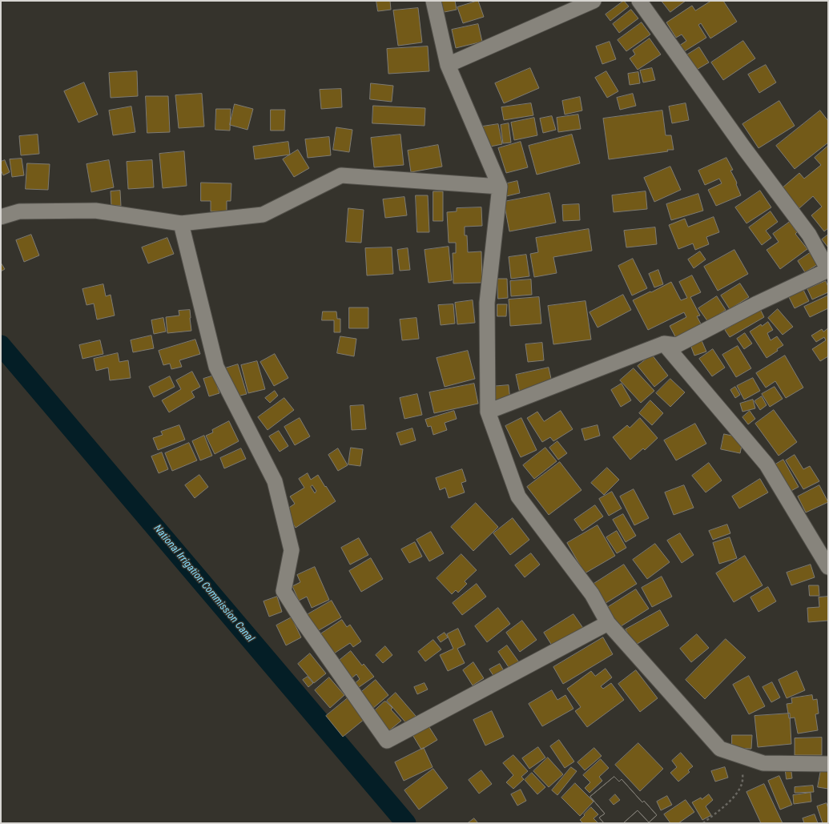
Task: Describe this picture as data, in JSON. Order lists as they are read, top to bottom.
{
  "water": ["National Irrigation Commission Canal"]
}
